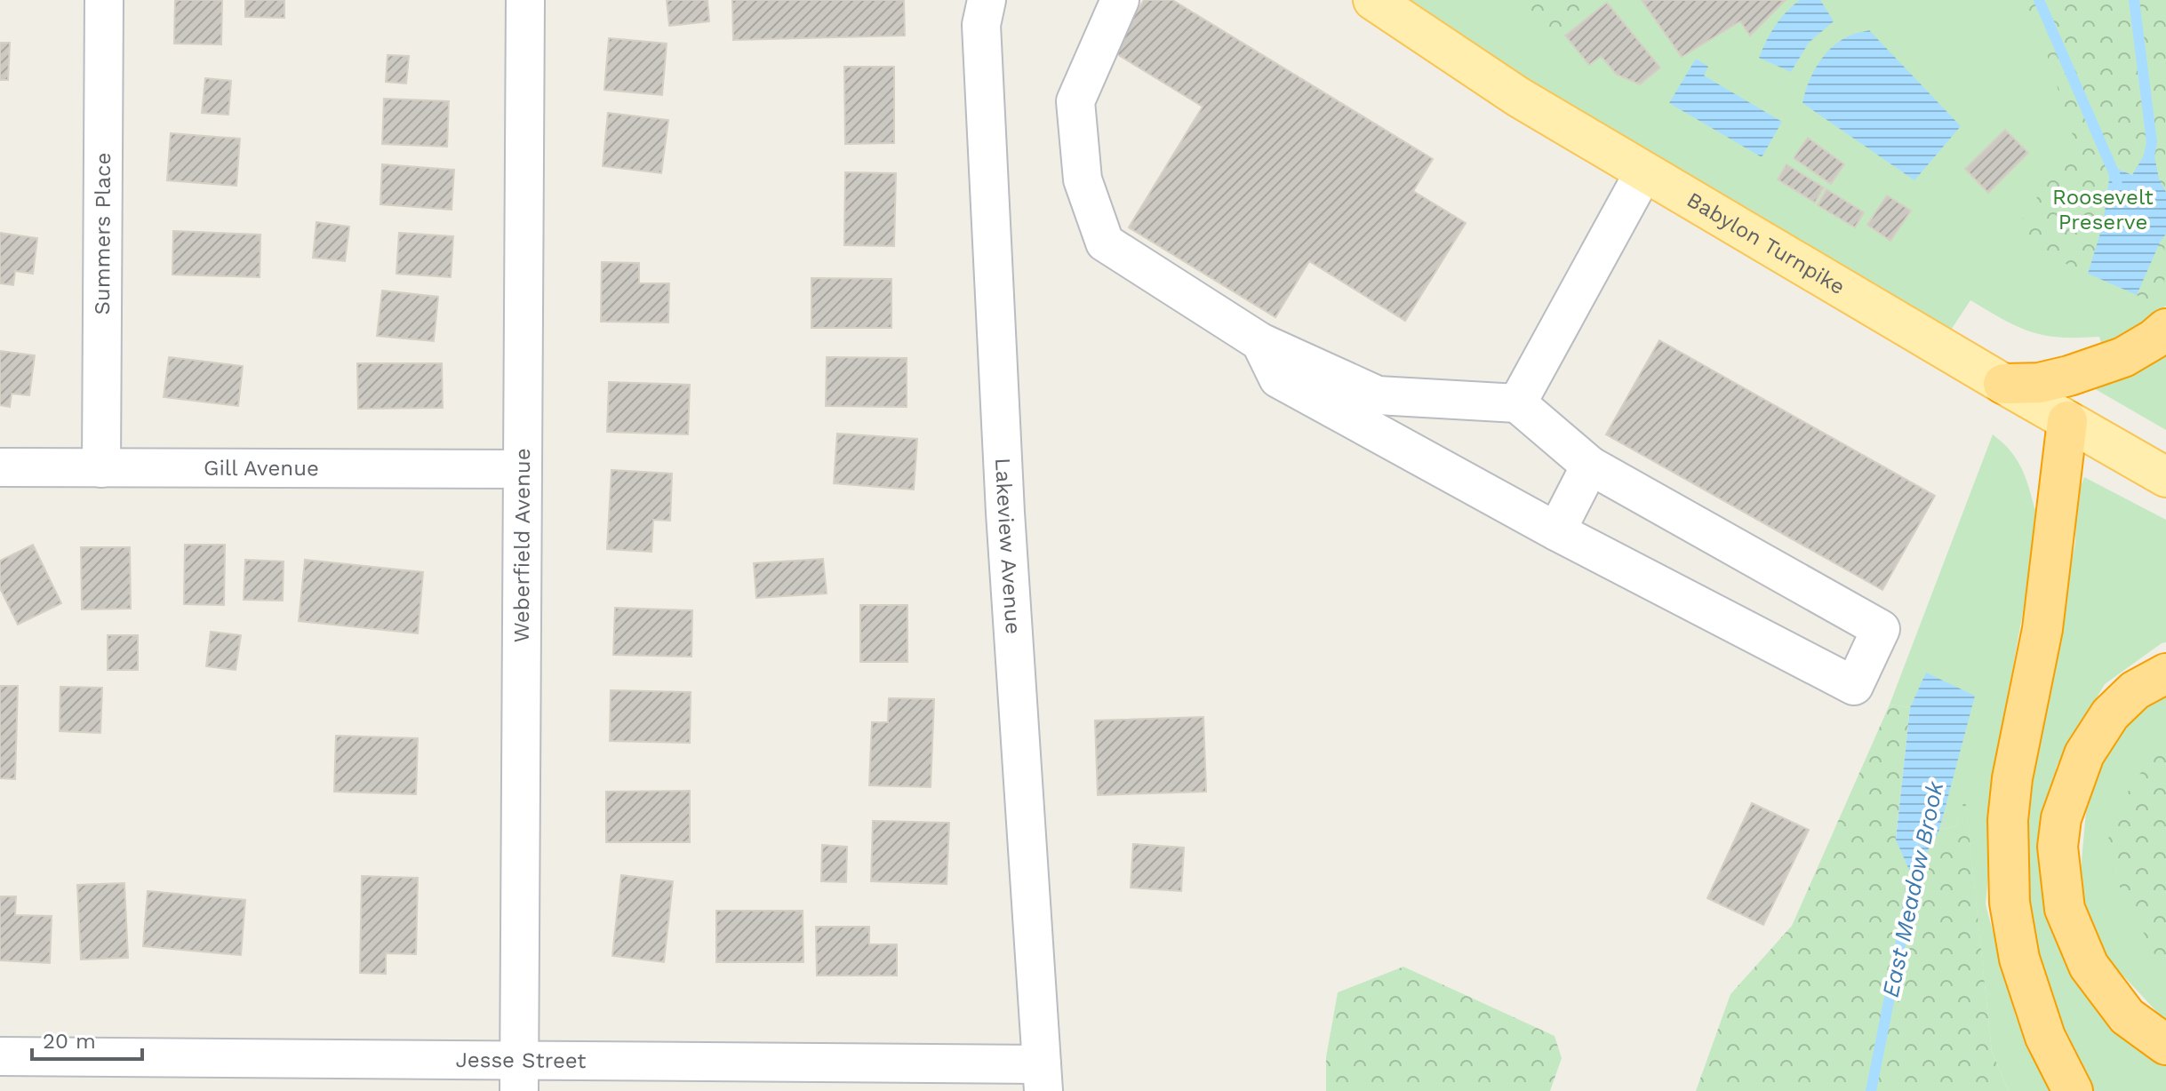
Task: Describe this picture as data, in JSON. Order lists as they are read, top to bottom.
{
  "streets": {
    "main road": ["Babylon Turnpike"],
    "street": [
      "Summers Place",
      "Gill Avenue",
      "Weberfield Avenue",
      "Lakeview Avenue",
      "Jesse Street"
    ]
  },
  "crossings": [
    ["Summers Place", "Gill Avenue"],
    ["Gill Avenue", "Weberfield Avenue"],
    ["Weberfield Avenue", "Jesse Street"],
    ["Lakeview Avenue", "Jesse Street"]
  ],
  "water": ["East Meadow Brook"],
  "parks": ["Roosevelt Preserve"],
  "scale_bar": "20 m"
}
